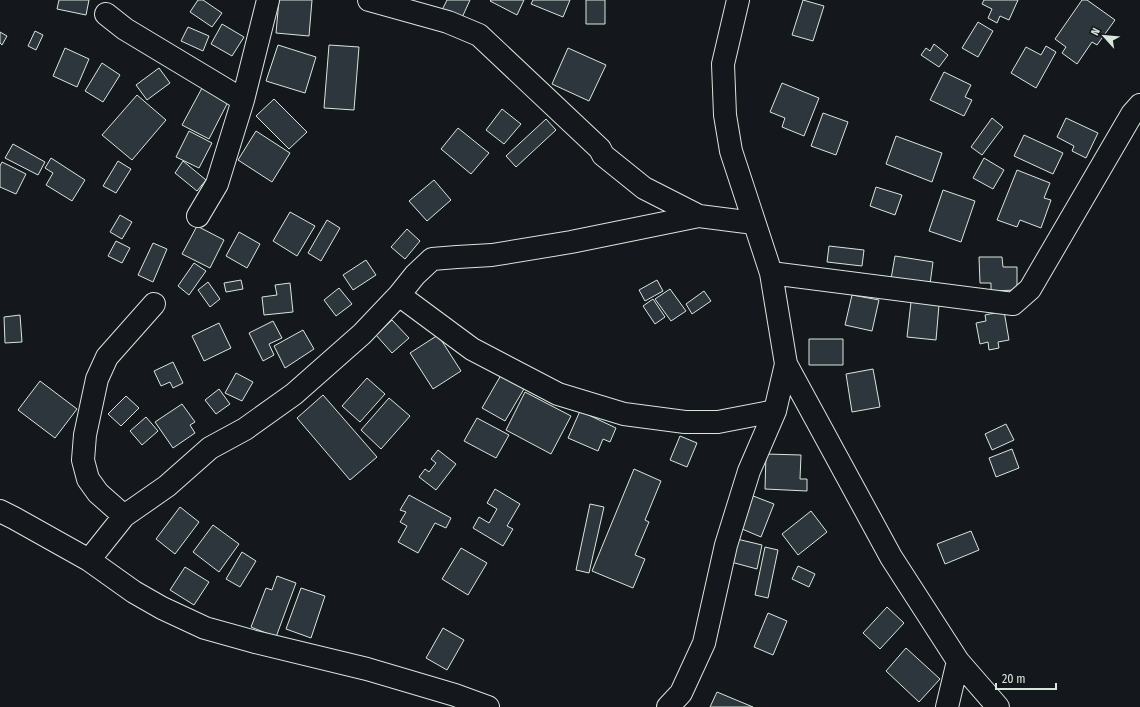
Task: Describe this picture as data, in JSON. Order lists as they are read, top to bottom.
{
  "scale_bar": "20 m",
  "north": "top left"
}
